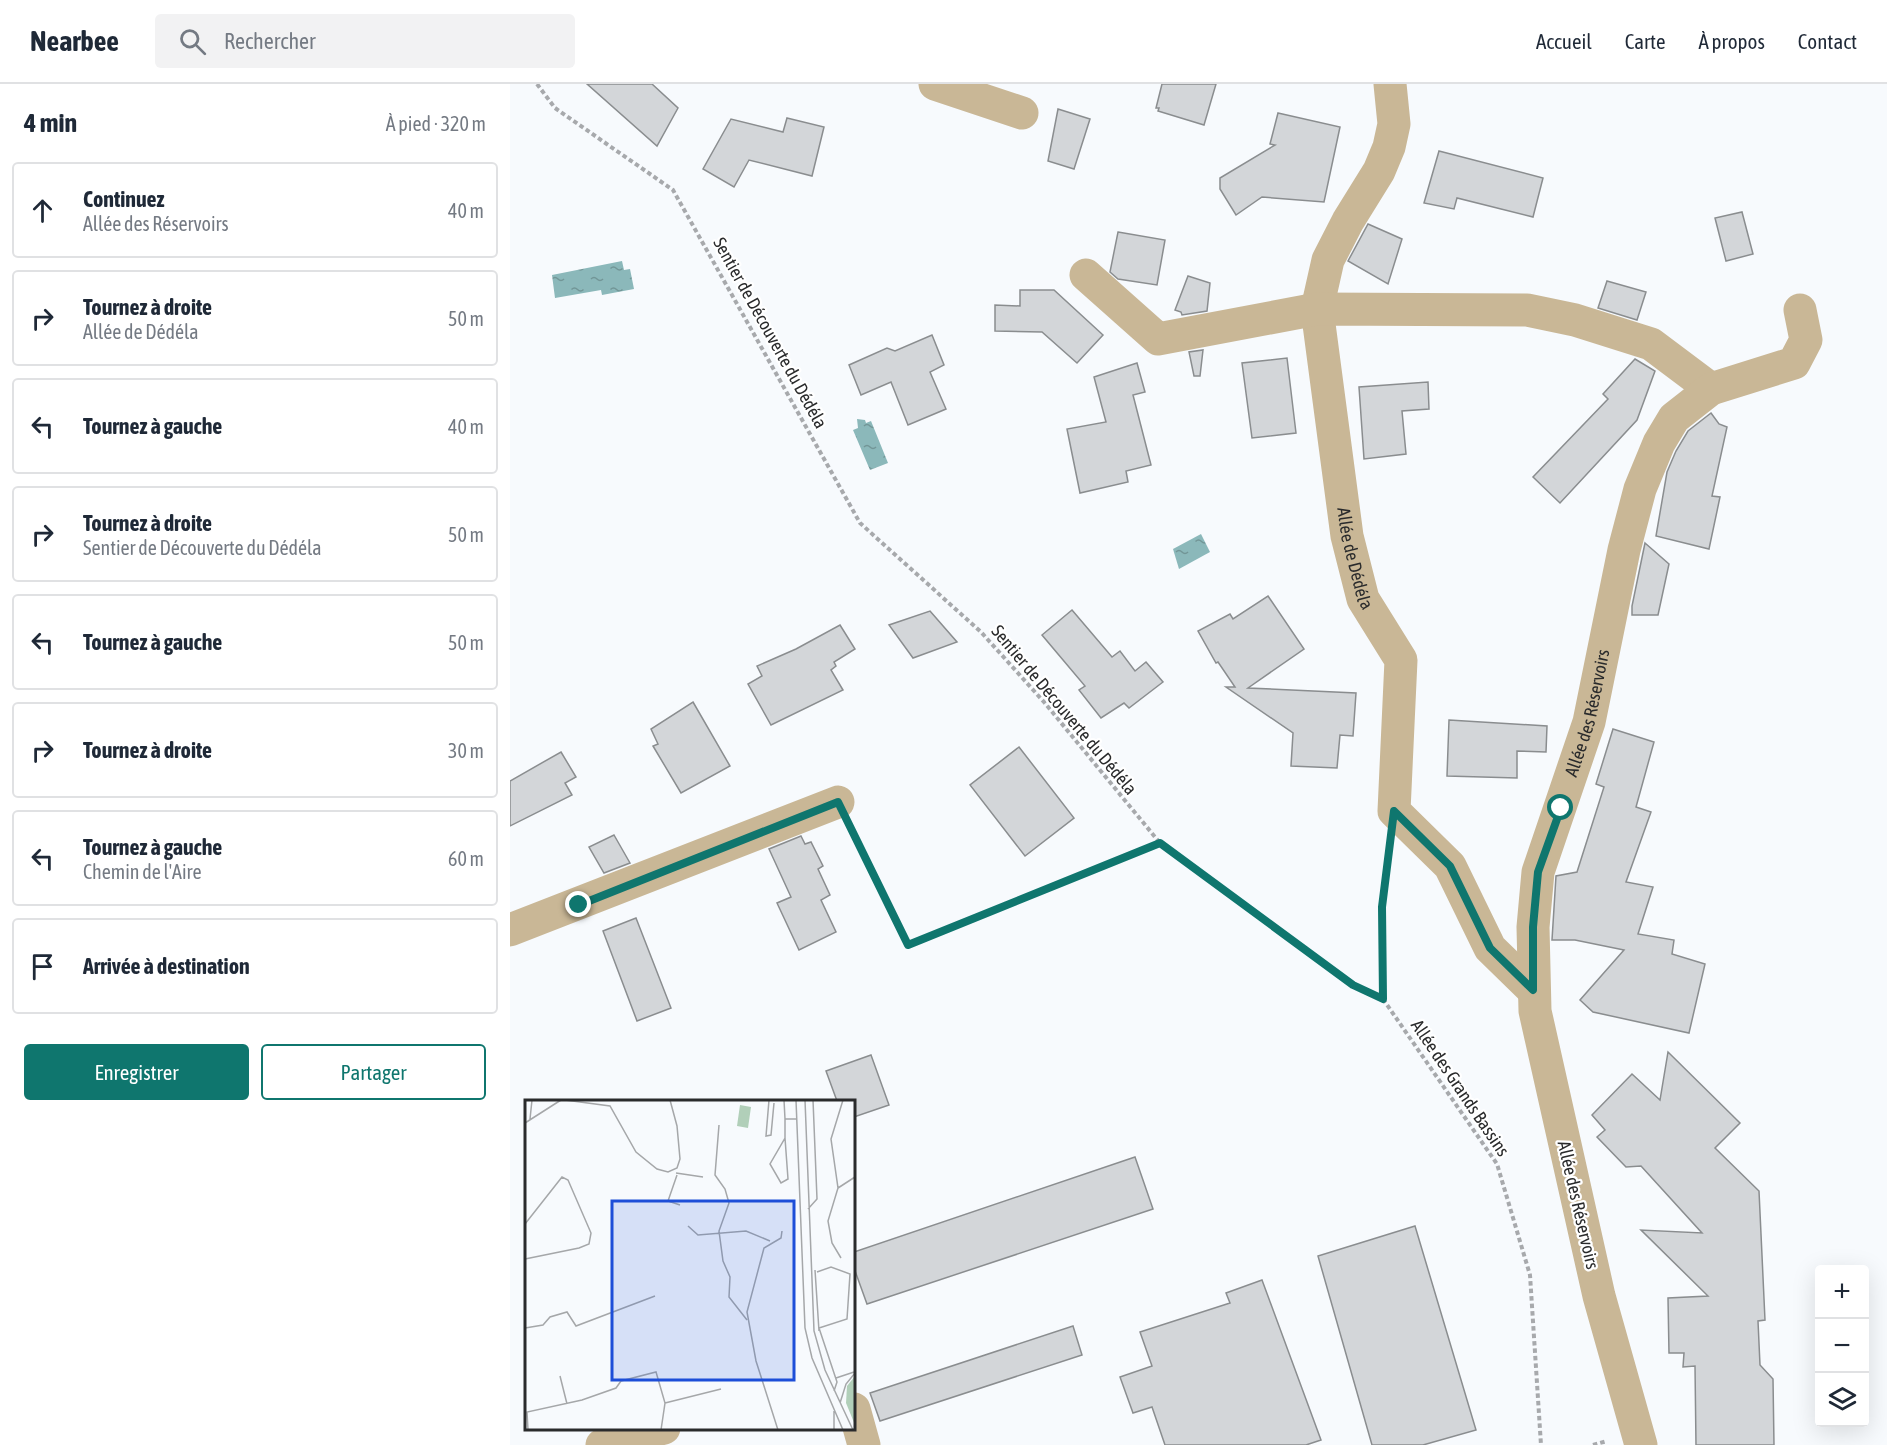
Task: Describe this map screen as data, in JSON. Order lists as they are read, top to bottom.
{
  "streets": {
    "street": ["Allée de Dédéla", "Allée des Réservoirs"],
    "path": ["Sentier de Découverte du Dédéla", "Allée des Grands Bassins"]
  },
  "crossings": [
    ["Sentier de Découverte du Dédéla", "Allée des Grands Bassins"]
  ],
  "page": {
    "header": "Nearbee",
    "search": "Rechercher",
    "nav": [
      "Accueil",
      "Carte",
      "À propos",
      "Contact"
    ],
    "heading": ["4 min", "À pied · 320 m"],
    "list": [
      ["Continuez", "Allée des Réservoirs", "40 m"],
      ["Tournez à droite", "Allée de Dédéla", "50 m"],
      ["Tournez à gauche", "40 m"],
      ["Tournez à droite", "Sentier de Découverte du Dédéla", "50 m"],
      ["Tournez à gauche", "50 m"],
      ["Tournez à droite", "30 m"],
      ["Tournez à gauche", "Chemin de l'Aire", "60 m"],
      "Arrivée à destination"
    ],
    "buttons": ["Enregistrer", "Partager"],
    "map_buttons": ["+", "−"]
  }
}
